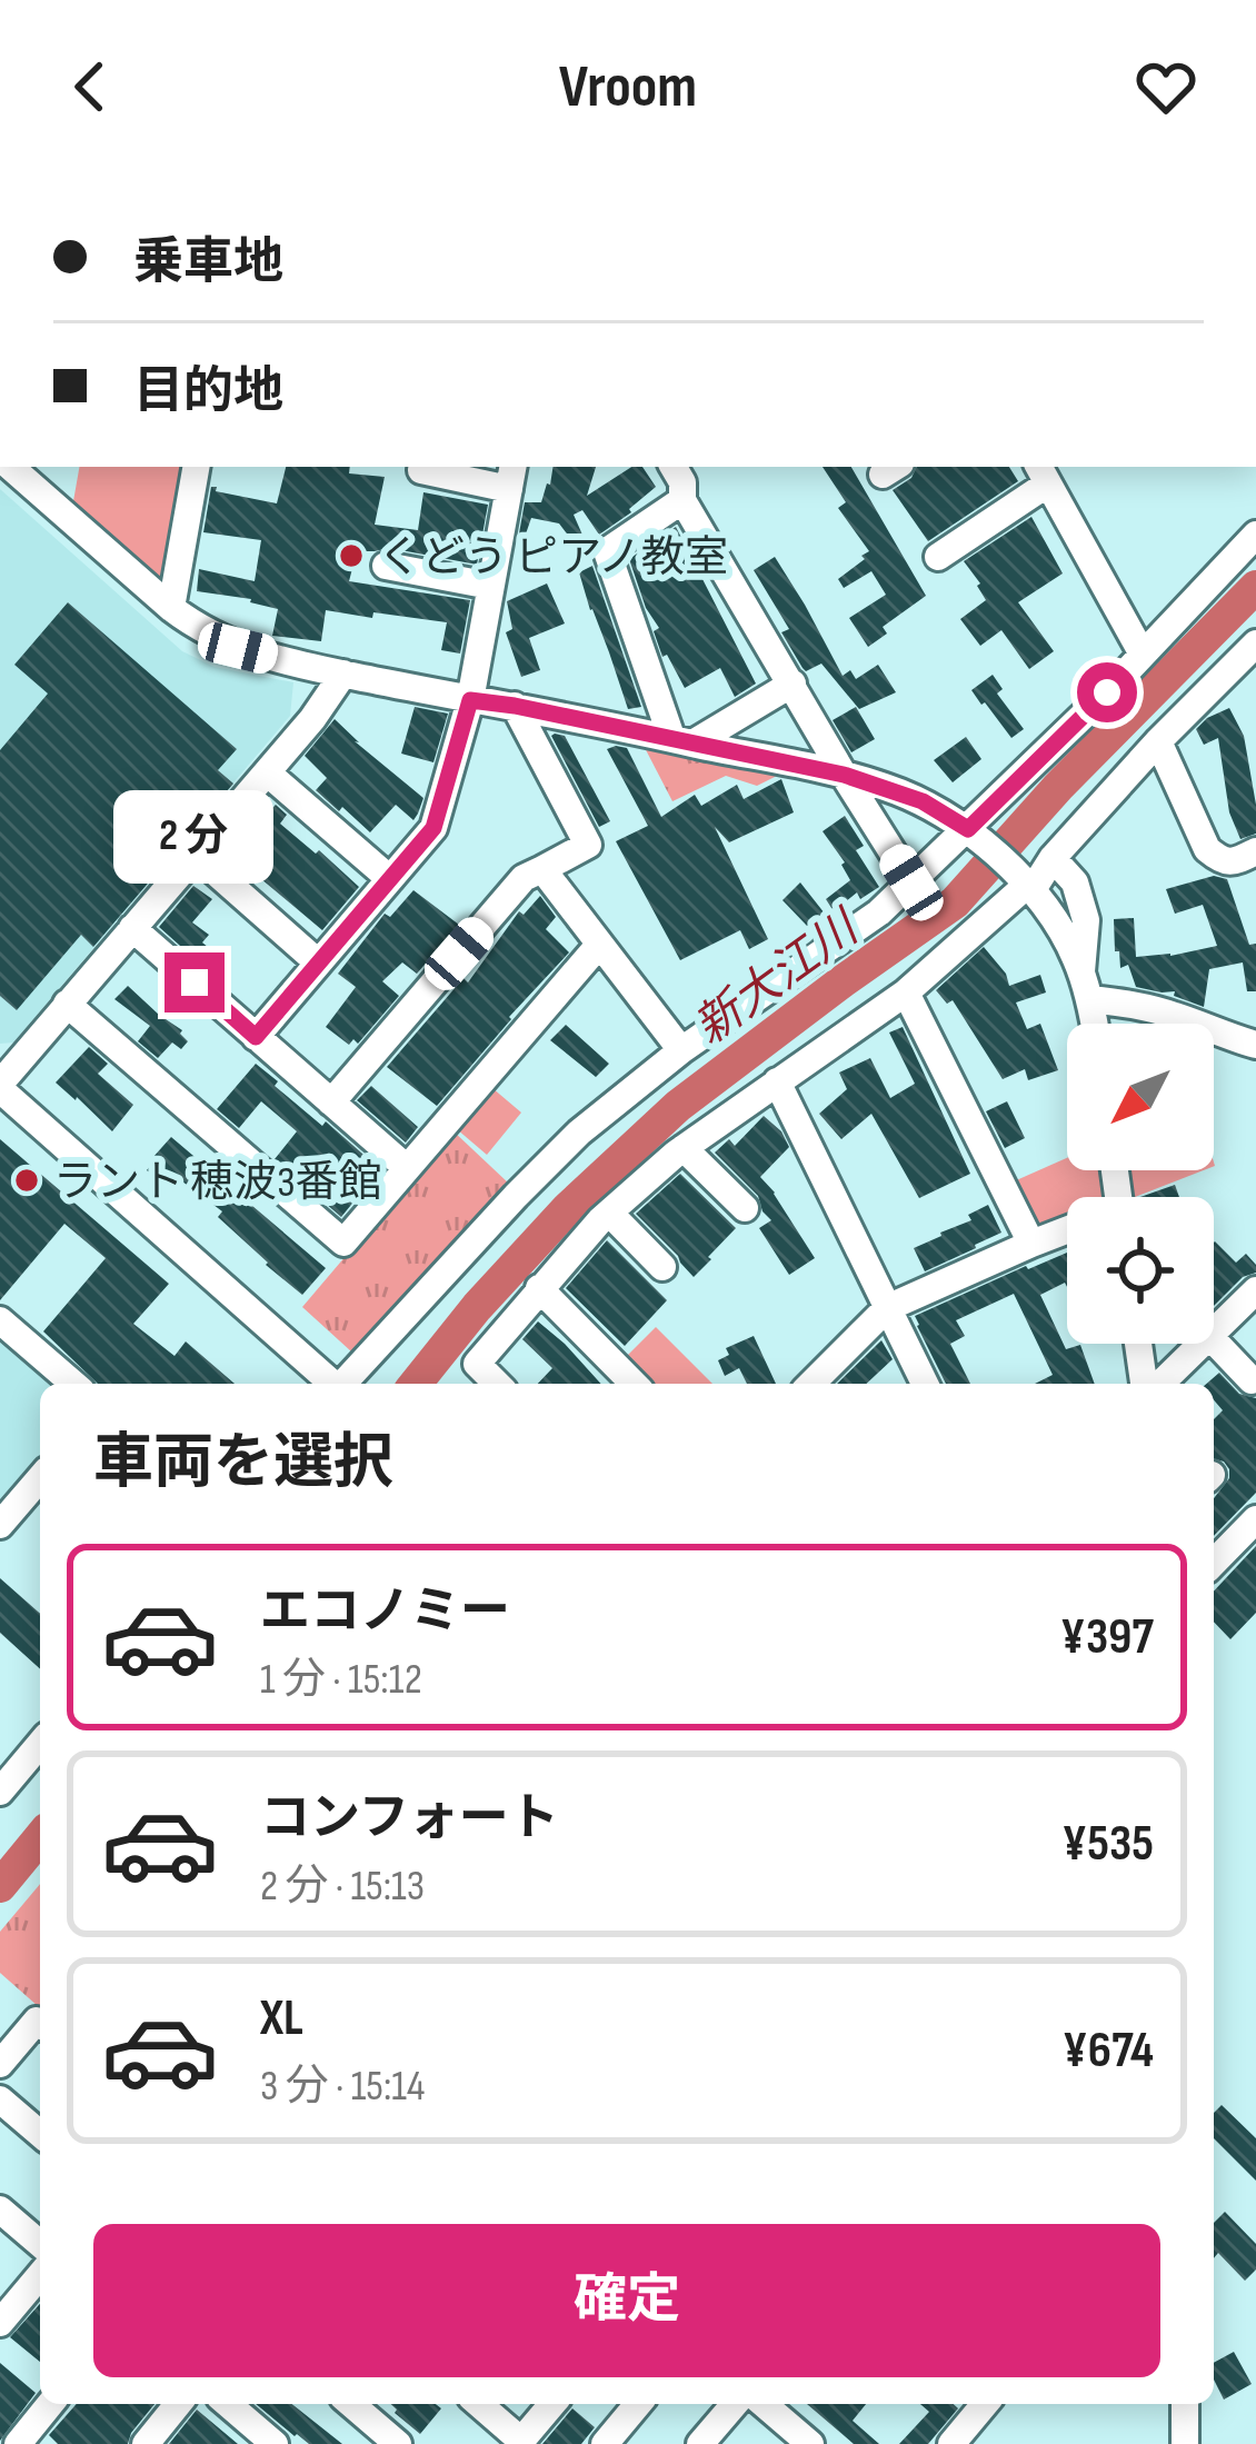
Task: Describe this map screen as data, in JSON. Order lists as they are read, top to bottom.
{
  "water": ["新大江川"],
  "places": ["くどう ピアノ教室", "ラント 穂波3番館"],
  "north": "bottom left",
  "page": {
    "header": "Vroom",
    "banner": ["乗車地", "目的地"],
    "bubble": "2 分",
    "heading": "車両を選択",
    "list": [
      {
        "name": "エコノミー",
        "note": "1 分 · 15:12",
        "value": "¥397"
      },
      {
        "name": "コンフォート",
        "note": "2 分 · 15:13",
        "value": "¥535"
      },
      {
        "name": "XL",
        "note": "3 分 · 15:14",
        "value": "¥674"
      }
    ],
    "buttons": "確定"
  }
}
